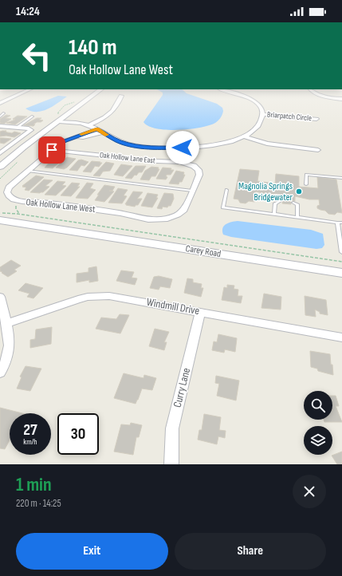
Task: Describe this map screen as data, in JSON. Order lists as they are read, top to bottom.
{
  "streets": {
    "street": [
      "Briarpatch Circle",
      "Oak Hollow Lane East",
      "Oak Hollow Lane West",
      "Carey Road",
      "Windmill Drive",
      "Curry Lane"
    ]
  },
  "crossings": [
    ["Oak Hollow Lane East", "Oak Hollow Lane West"],
    ["Windmill Drive", "Curry Lane"]
  ],
  "places": ["Magnolia Springs Bridgewater"],
  "page": {
    "status": "14:24",
    "turn": ["140 m", "Oak Hollow Lane West"],
    "speed": "27 km/h",
    "limit": "30",
    "heading": ["1 min", "220 m · 14:25"],
    "buttons": ["Exit", "Share"]
  }
}
